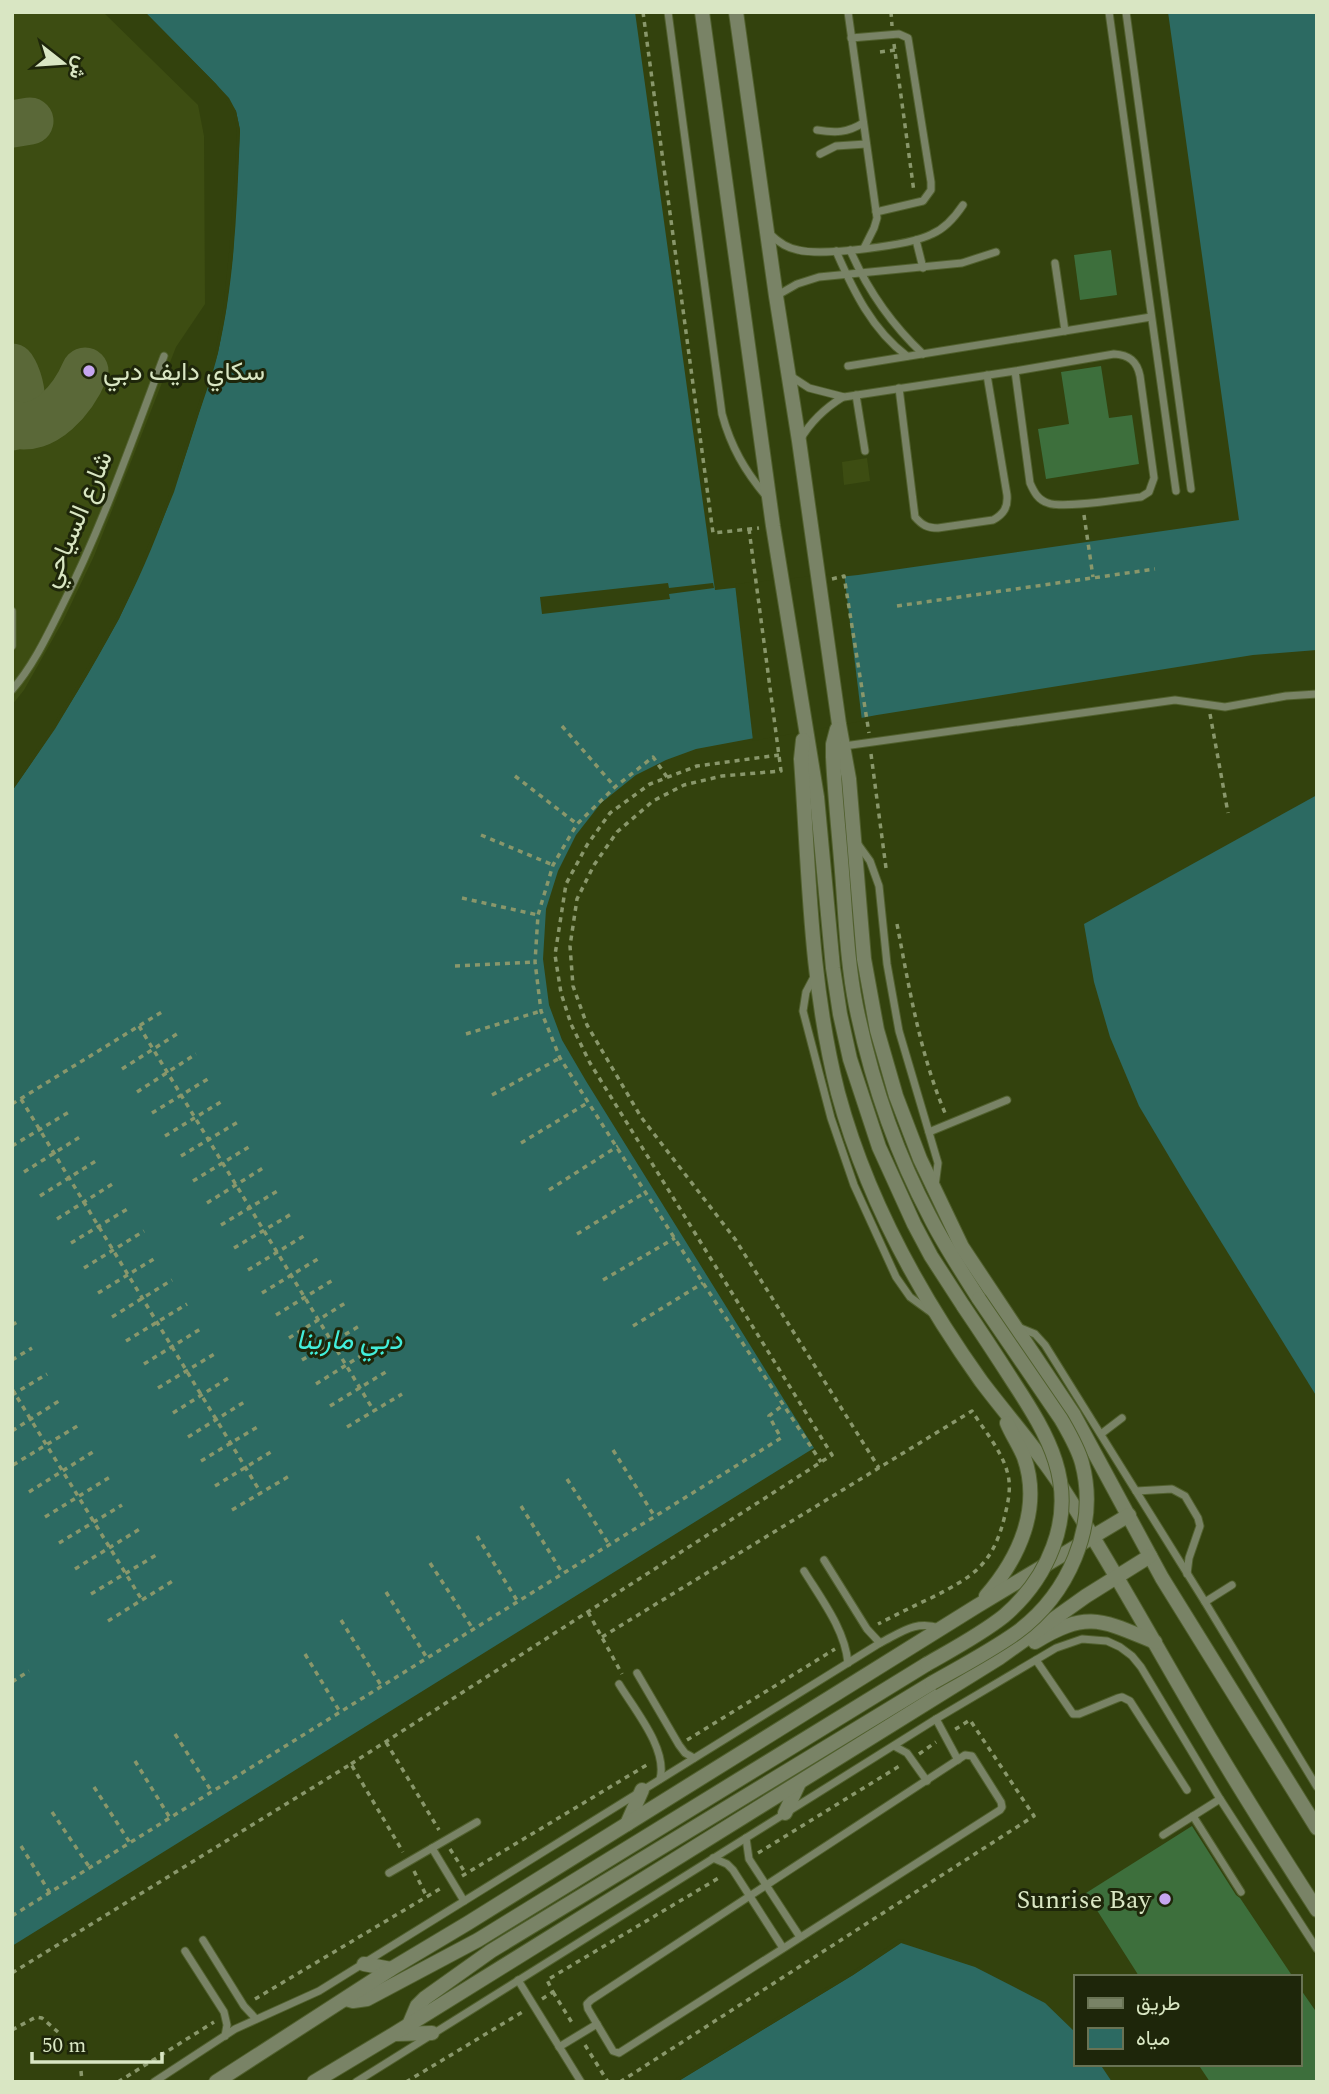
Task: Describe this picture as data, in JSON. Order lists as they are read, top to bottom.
{
  "streets": {
    "lane": ["شارع السياحي"]
  },
  "water": ["دبي مارينا"],
  "places": ["سكاي دايف دبي", "Sunrise Bay"],
  "legend": ["طريق", "مياه"],
  "scale_bar": "50 m",
  "north": "right"
}
